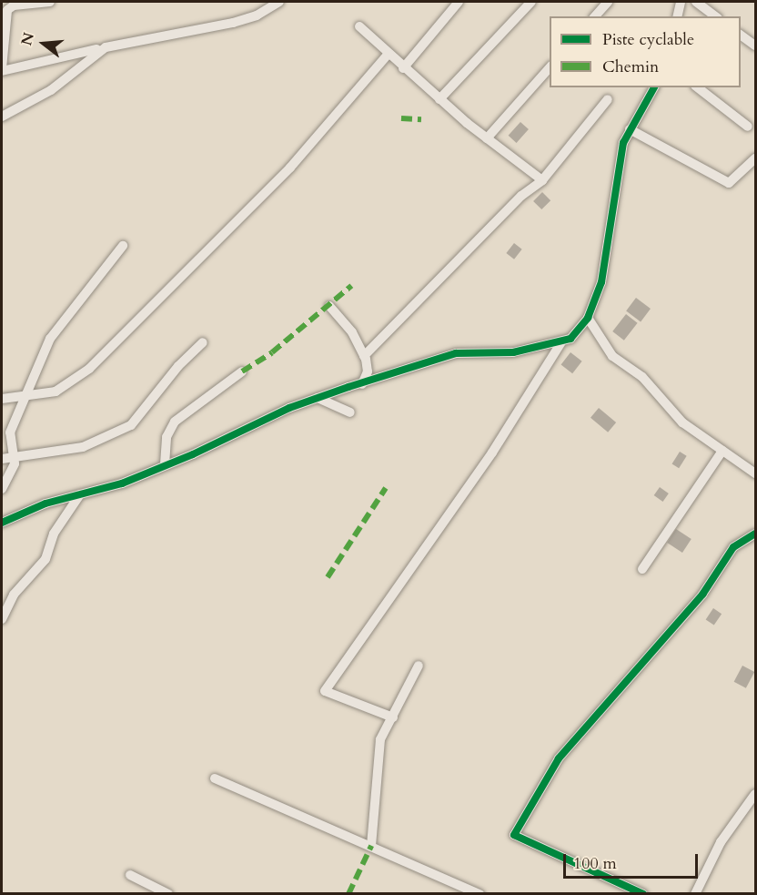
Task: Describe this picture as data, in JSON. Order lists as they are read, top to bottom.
{
  "legend": ["Piste cyclable", "Chemin"],
  "scale_bar": "100 m",
  "north": "left"
}
